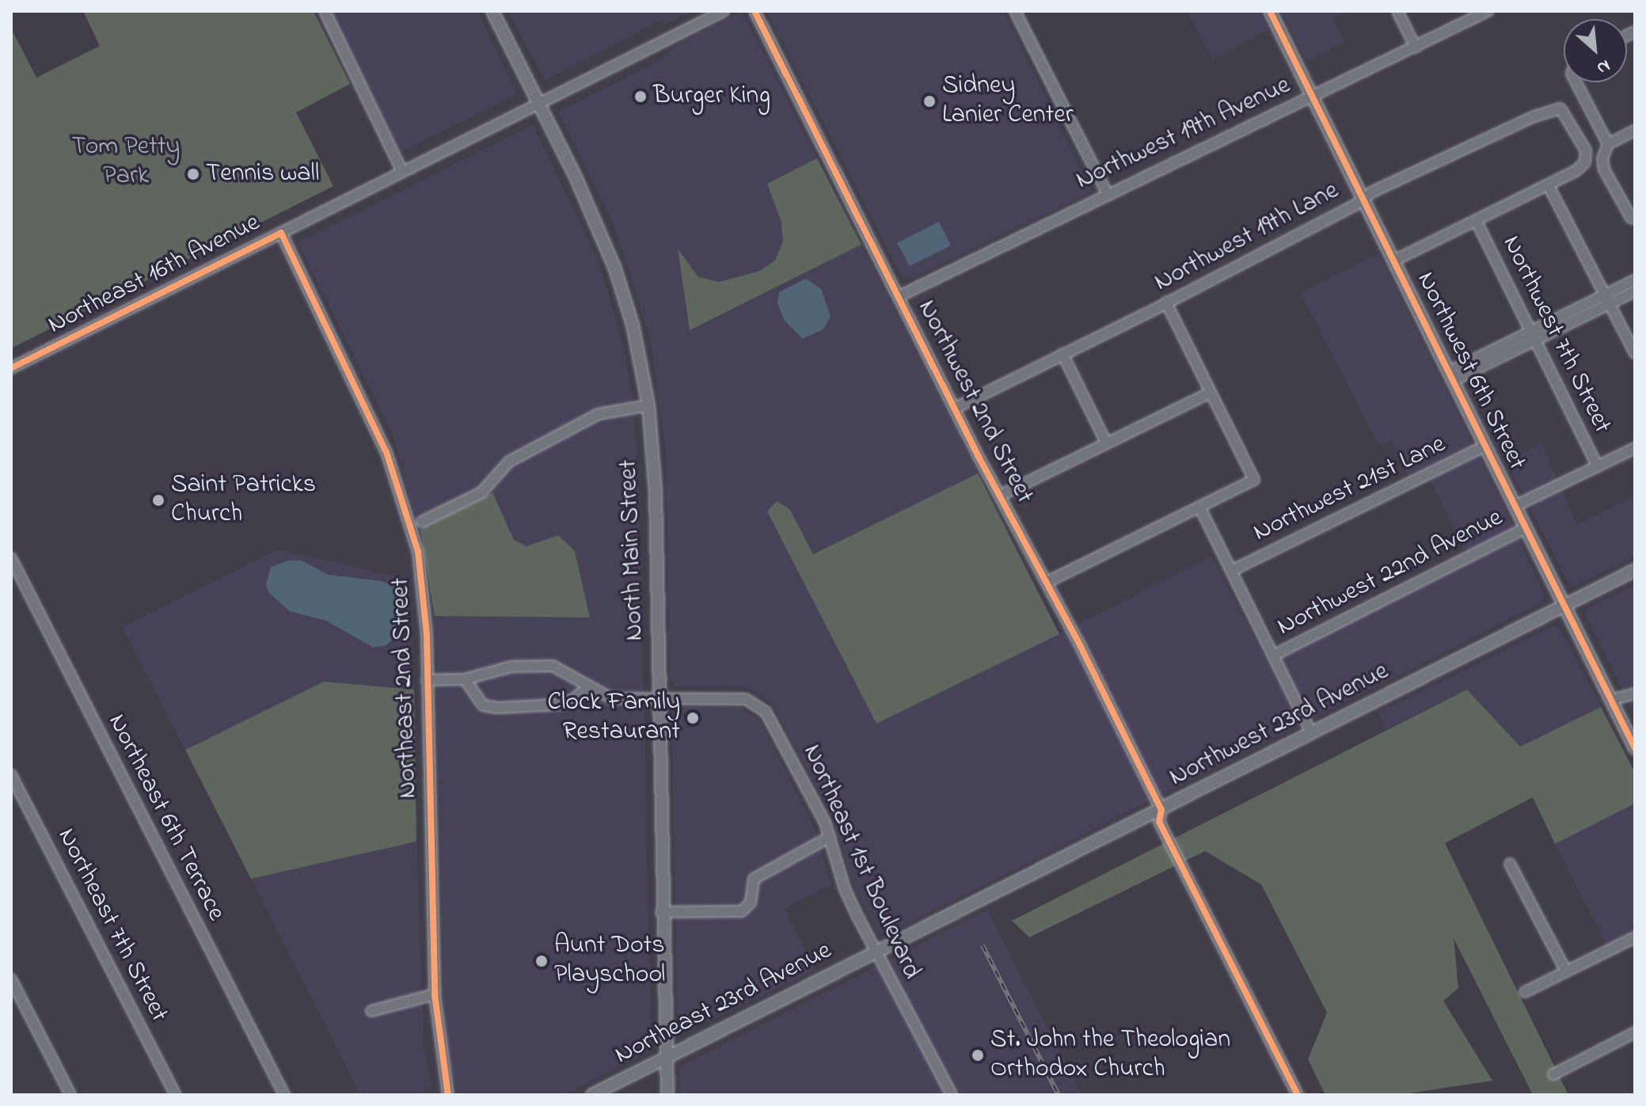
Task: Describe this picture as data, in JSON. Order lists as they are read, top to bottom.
{
  "streets": {
    "main road": [
      "Northwest 6th Street",
      "North Main Street",
      "Northwest 23rd Avenue",
      "Northeast 23rd Avenue"
    ],
    "street": [
      "Northwest 19th Avenue",
      "Northwest 19th Lane",
      "Northeast 16th Avenue",
      "Northwest 7th Street",
      "Northwest 2nd Street",
      "Northwest 21st Lane",
      "Northwest 22nd Avenue",
      "Northeast 2nd Street",
      "Northeast 6th Terrace",
      "Northeast 1st Boulevard",
      "Northeast 7th Street"
    ]
  },
  "crossings": [
    ["Northwest 19th Avenue", "Northwest 6th Street"],
    ["Northwest 19th Avenue", "Northwest 2nd Street"],
    ["Northwest 19th Lane", "Northwest 6th Street"],
    ["Northwest 19th Lane", "Northwest 2nd Street"],
    ["Northeast 16th Avenue", "North Main Street"],
    ["Northeast 16th Avenue", "Northeast 2nd Street"],
    ["Northwest 7th Street", "Northwest 22nd Avenue"],
    ["Northwest 6th Street", "Northwest 21st Lane"],
    ["Northwest 6th Street", "Northwest 22nd Avenue"],
    ["Northwest 6th Street", "Northwest 23rd Avenue"],
    ["Northwest 2nd Street", "Northwest 23rd Avenue"],
    ["North Main Street", "Northeast 1st Boulevard"],
    ["North Main Street", "Northeast 23rd Avenue"],
    ["Northeast 2nd Street", "Northeast 1st Boulevard"],
    ["Northwest 23rd Avenue", "Northeast 1st Boulevard"],
    ["Northwest 23rd Avenue", "Northeast 23rd Avenue"],
    ["Northeast 1st Boulevard", "Northeast 23rd Avenue"]
  ],
  "parks": ["Tom Petty Park"],
  "places": [
    "Burger King",
    "Sidney Lanier Center",
    "Tennis wall",
    "Saint Patricks Church",
    "Clock Family Restaurant",
    "Aunt Dots Playschool",
    "St. John the Theologian Orthodox Church"
  ],
  "north": "bottom right"
}
